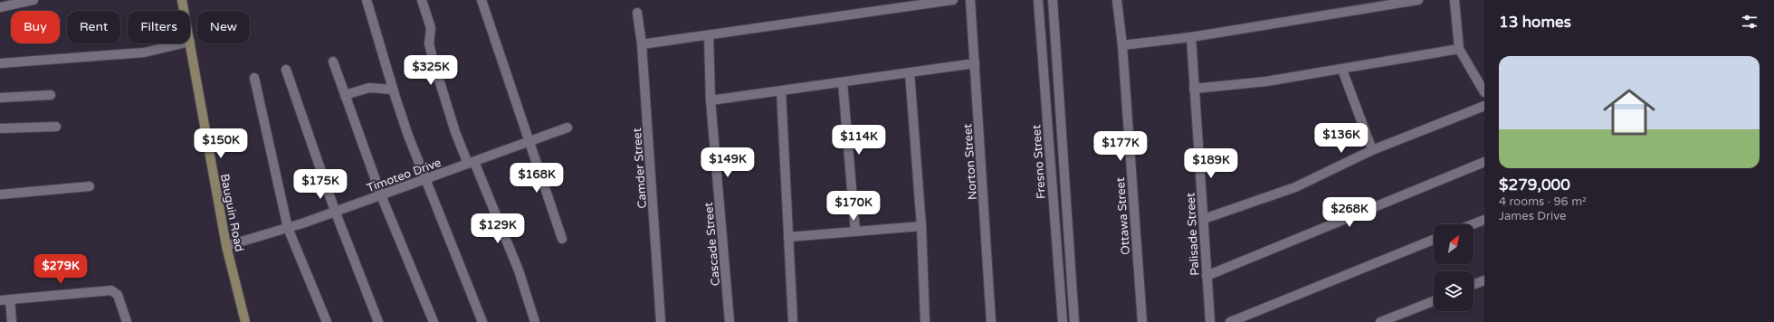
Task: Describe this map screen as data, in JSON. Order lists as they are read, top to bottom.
{
  "streets": {
    "street": [
      "Norton Street",
      "Fresno Street",
      "Camder Street",
      "Timoteo Drive",
      "Bauguin Road",
      "Ottawa Street",
      "Palisade Street",
      "Cascade Street"
    ]
  },
  "crossings": [
    ["Timoteo Drive", "Bauguin Road"]
  ],
  "north": "top right",
  "page": {
    "heading": "13 homes",
    "chip": [
      "Buy",
      "Rent",
      "Filters",
      "New"
    ],
    "list": [
      {
        "name": "$279,000",
        "note": "4 rooms · 96 m² · James Drive"
      }
    ],
    "price": [
      "$325K",
      "$136K",
      "$114K",
      "$150K",
      "$177K",
      "$149K",
      "$189K",
      "$168K",
      "$175K",
      "$170K",
      "$268K",
      "$129K",
      "$279K"
    ]
  }
}
